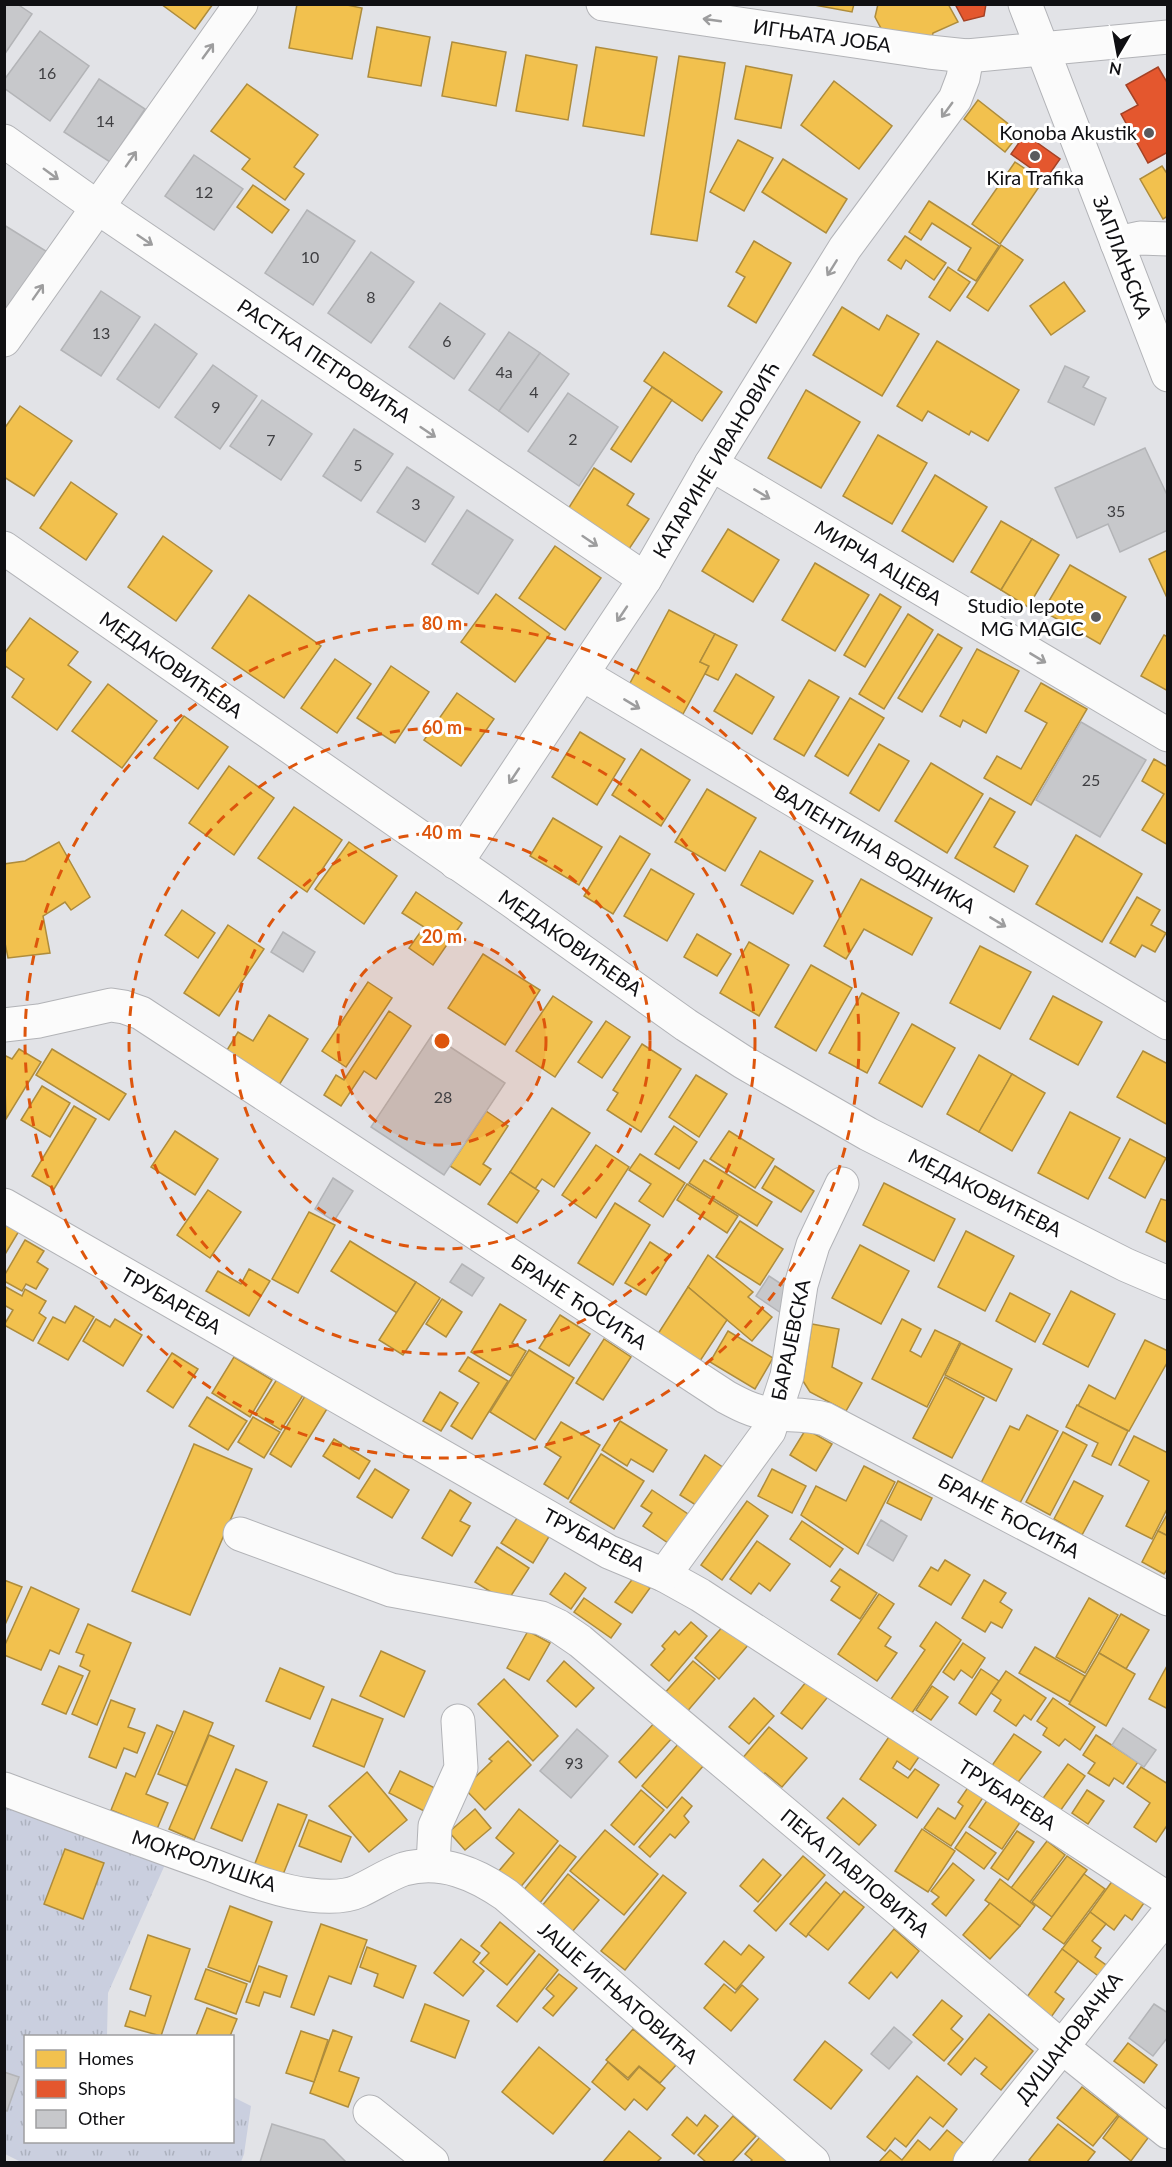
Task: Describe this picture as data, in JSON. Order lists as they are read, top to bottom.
{
  "streets": {
    "street": [
      "ИГЊАТА ЈОБА",
      "ЗАПЛАЊСКА",
      "РАСТКА ПЕТРОВИЋА",
      "КАТАРИНЕ ИВАНОВИЋ",
      "МИРЧА АЦЕВА",
      "МЕДАКОВИЋЕВА",
      "ВАЛЕНТИНА ВОДНИКА",
      "ТРУБАРЕВА",
      "БРАНЕ ЋОСИЋА",
      "БАРАЈЕВСКА",
      "МОКРОЛУШКА",
      "ПЕКА ПАВЛОВИЋА",
      "ЈАШЕ ИГЊАТОВИЋА",
      "ДУШАНОВАЧКА"
    ]
  },
  "crossings": [
    ["ИГЊАТА ЈОБА", "ЗАПЛАЊСКА"],
    ["ИГЊАТА ЈОБА", "КАТАРИНЕ ИВАНОВИЋ"],
    ["РАСТКА ПЕТРОВИЋА", "КАТАРИНЕ ИВАНОВИЋ"],
    ["КАТАРИНЕ ИВАНОВИЋ", "МИРЧА АЦЕВА"],
    ["КАТАРИНЕ ИВАНОВИЋ", "МЕДАКОВИЋЕВА"],
    ["КАТАРИНЕ ИВАНОВИЋ", "ВАЛЕНТИНА ВОДНИКА"],
    ["ТРУБАРЕВА", "БАРАЈЕВСКА"],
    ["БРАНЕ ЋОСИЋА", "БАРАЈЕВСКА"],
    ["МОКРОЛУШКА", "ЈАШЕ ИГЊАТОВИЋА"],
    ["ПЕКА ПАВЛОВИЋА", "ДУШАНОВАЧКА"]
  ],
  "one_way": [
    "ИГЊАТА ЈОБА",
    "РАСТКА ПЕТРОВИЋА",
    "КАТАРИНЕ ИВАНОВИЋ",
    "МИРЧА АЦЕВА",
    "ВАЛЕНТИНА ВОДНИКА"
  ],
  "places": ["Konoba Akustik", "Kira Trafika", "Studio lepote MG MAGIC"],
  "house_numbers": [
    "16",
    "14",
    "12",
    "10",
    "8",
    "13",
    "6",
    "4a",
    "4",
    "9",
    "2",
    "7",
    "5",
    "3",
    "35",
    "25",
    "28",
    "93"
  ],
  "legend": ["Homes", "Shops", "Other"],
  "north": "bottom",
  "rings": [
    "80 m",
    "60 m",
    "40 m",
    "20 m"
  ]
}
